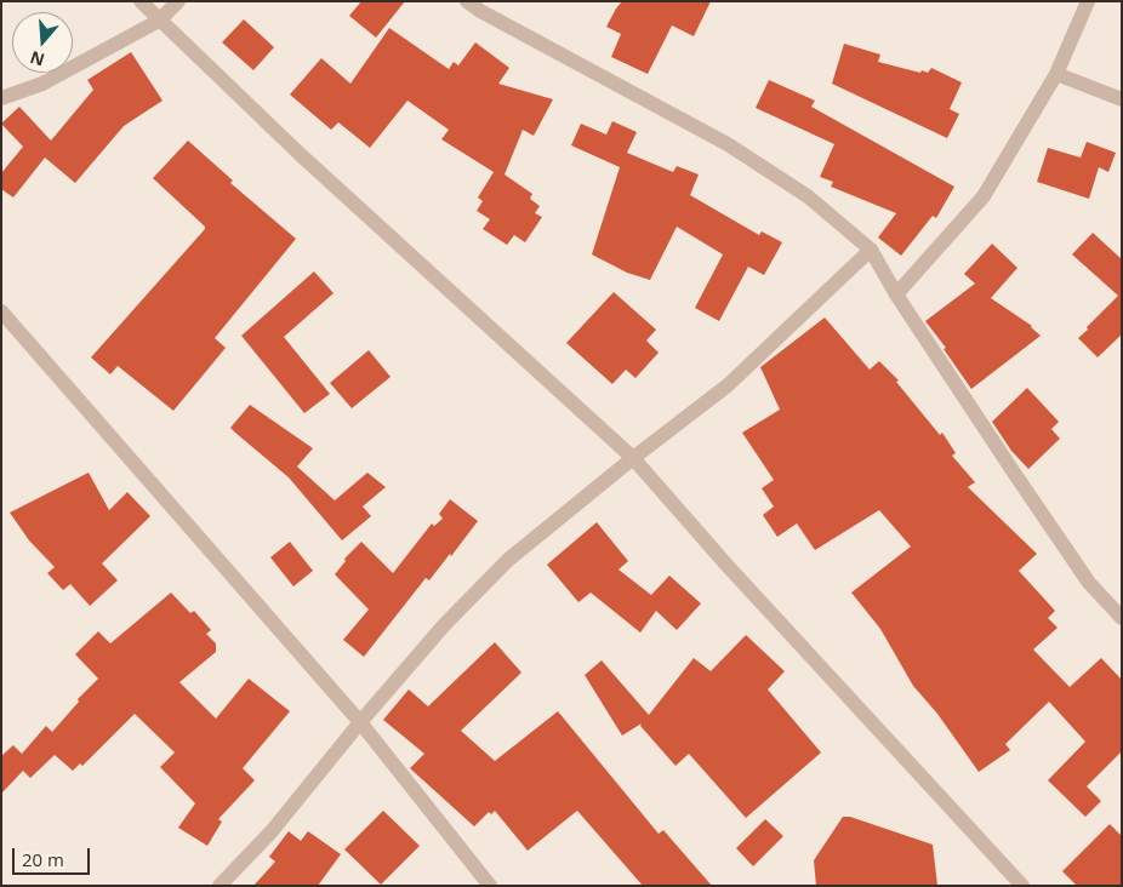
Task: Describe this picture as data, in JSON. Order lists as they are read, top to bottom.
{
  "scale_bar": "20 m",
  "north": "bottom"
}
